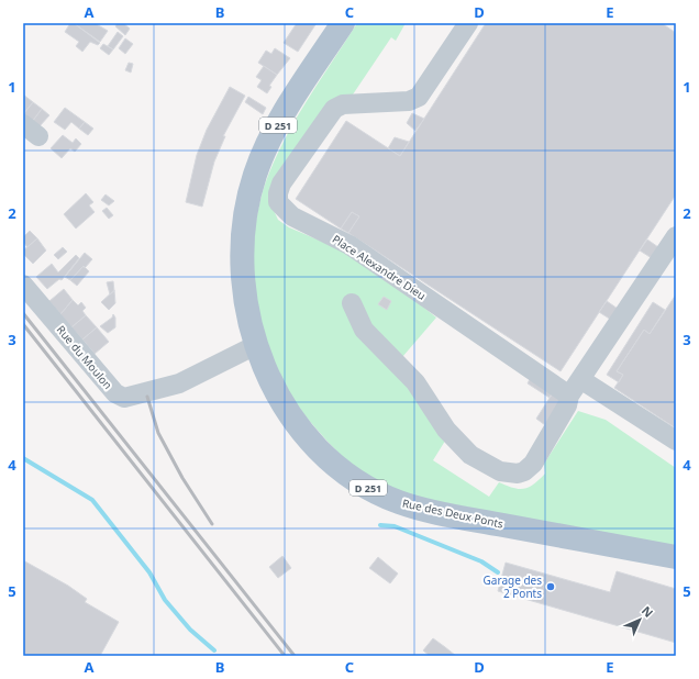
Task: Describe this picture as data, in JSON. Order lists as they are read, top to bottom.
{
  "streets": {
    "main road": ["D 251", "Rue des Deux Ponts"],
    "street": ["Place Alexandre Dieu", "Rue du Moulon"]
  },
  "crossings": [
    ["Rue du Moulon", "Rue des Deux Ponts"]
  ],
  "places": ["Garage des 2 Ponts"],
  "north": "top right",
  "grid": {
    "columns": [
      "A",
      "B",
      "C",
      "D",
      "E"
    ],
    "rows": [
      "1",
      "2",
      "3",
      "4",
      "5"
    ]
  }
}
